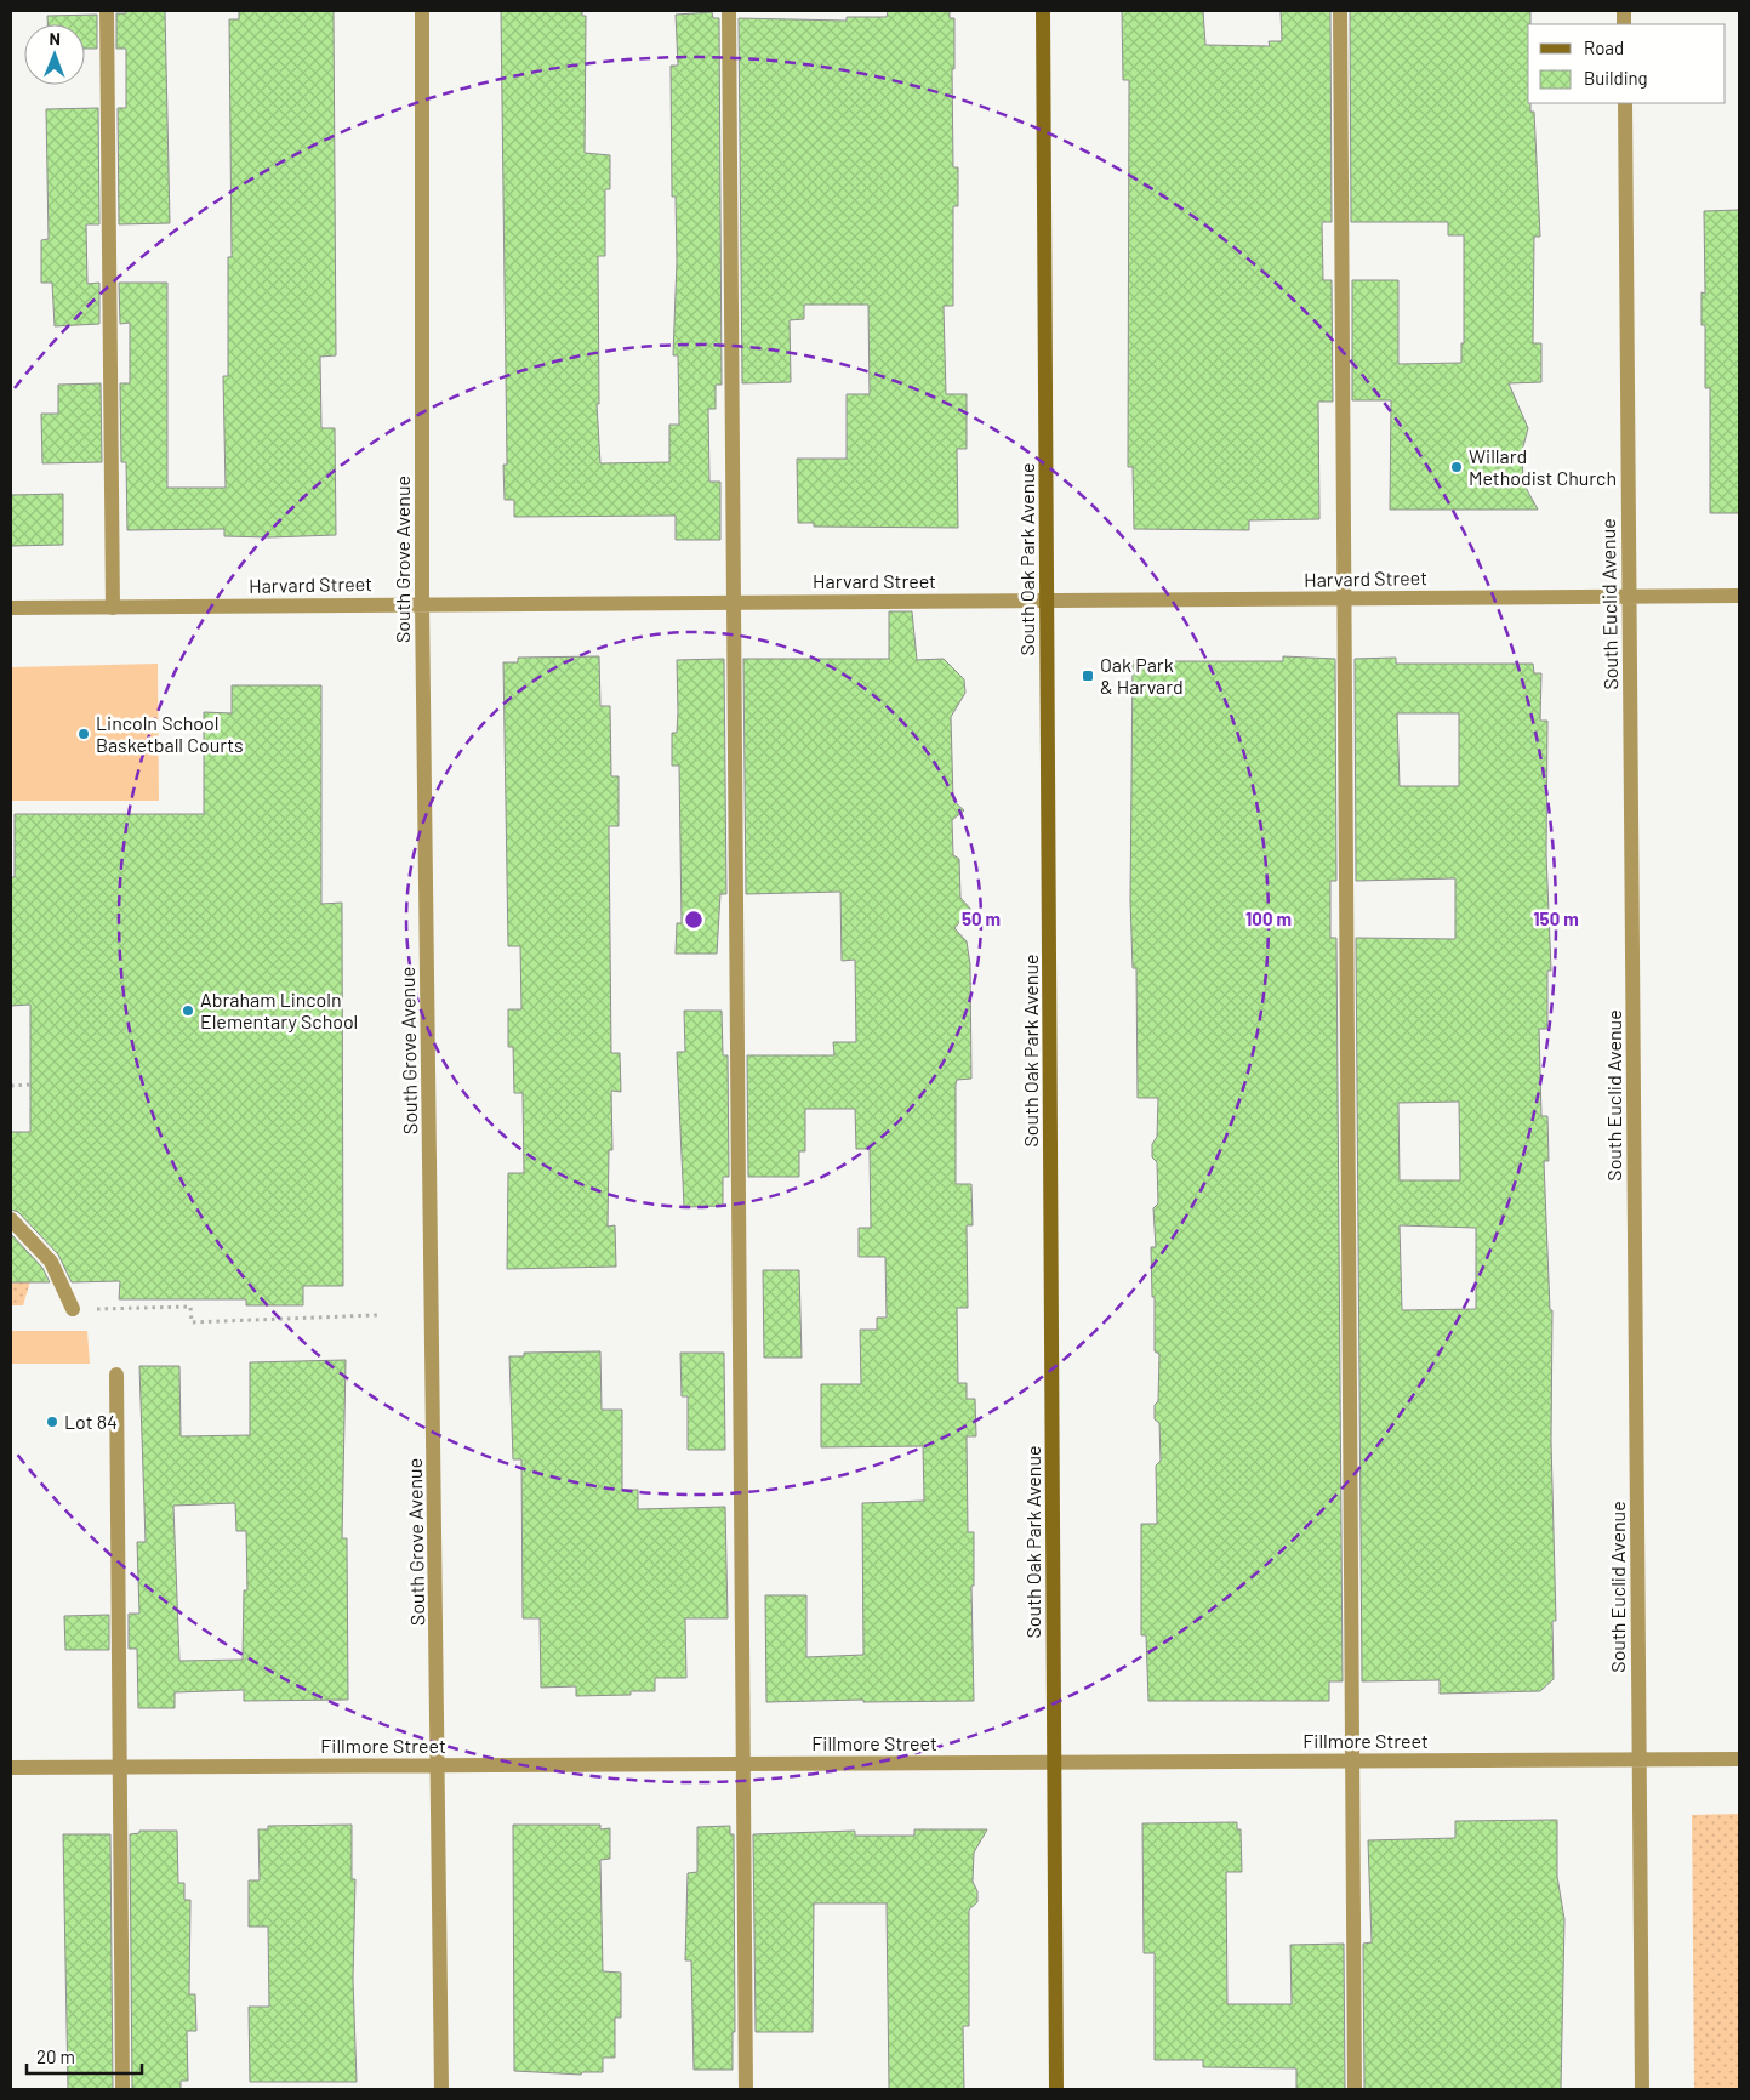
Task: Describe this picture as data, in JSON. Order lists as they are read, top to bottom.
{
  "streets": {
    "street": [
      "South Grove Avenue",
      "South Oak Park Avenue",
      "Harvard Street",
      "South Euclid Avenue",
      "Fillmore Street"
    ]
  },
  "crossings": [
    ["South Grove Avenue", "Harvard Street"],
    ["South Grove Avenue", "Fillmore Street"],
    ["South Oak Park Avenue", "Harvard Street"],
    ["South Oak Park Avenue", "Fillmore Street"],
    ["Harvard Street", "South Euclid Avenue"],
    ["South Euclid Avenue", "Fillmore Street"]
  ],
  "places": {
    "other": [
      "Willard Methodist Church",
      "Lincoln School Basketball Courts",
      "Abraham Lincoln Elementary School",
      "Lot 84"
    ],
    "transit": ["Oak Park & Harvard"]
  },
  "legend": ["Road", "Building"],
  "scale_bar": "20 m",
  "north": "top",
  "rings": ["50 m", "100 m", "150 m"]
}
